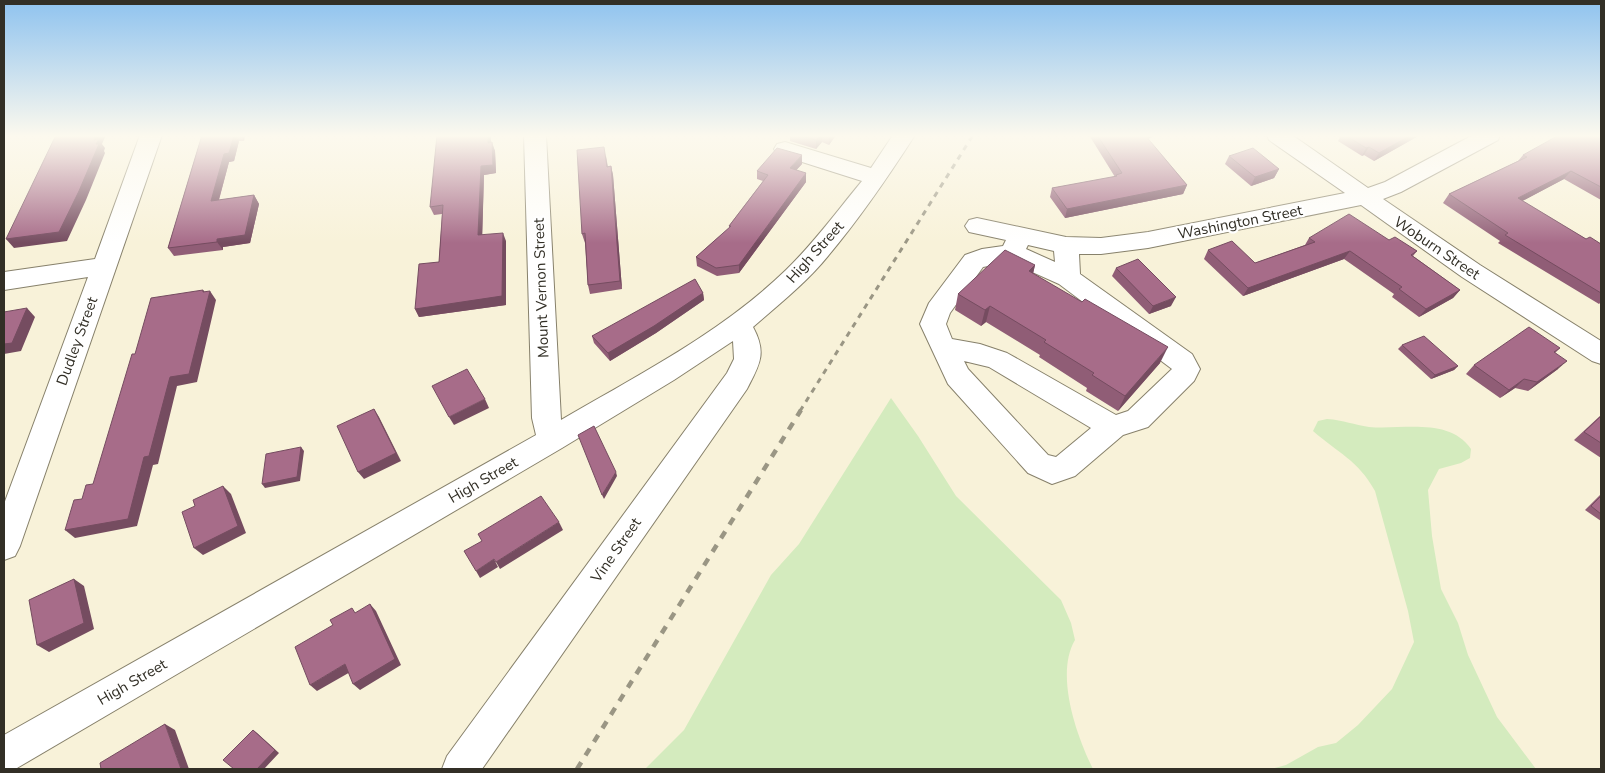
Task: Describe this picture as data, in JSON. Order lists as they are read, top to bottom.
{
  "streets": {
    "street": [
      "Washington Street",
      "Woburn Street",
      "High Street",
      "Mount Vernon Street",
      "Dudley Street",
      "Vine Street"
    ]
  },
  "crossings": [
    ["Washington Street", "Woburn Street"],
    ["High Street", "Mount Vernon Street"],
    ["High Street", "Vine Street"]
  ]
}
